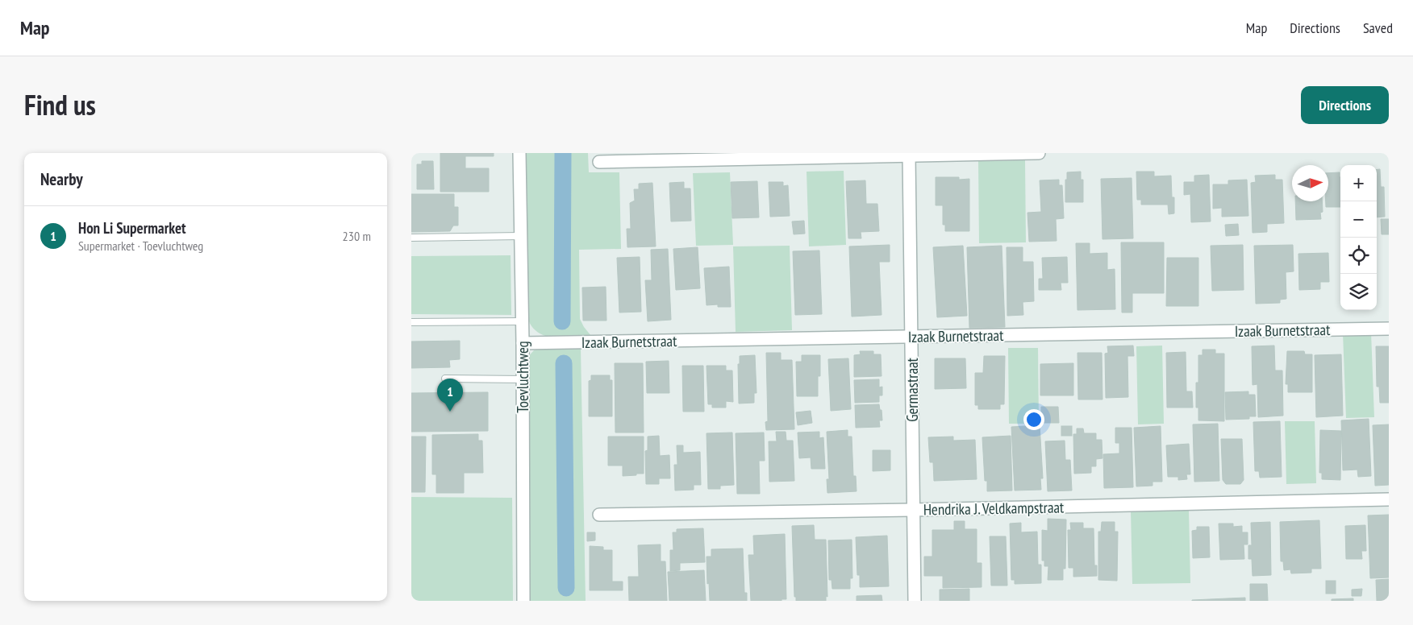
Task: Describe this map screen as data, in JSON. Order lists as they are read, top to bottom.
{
  "streets": {
    "street": [
      "Izaak Burnetstraat",
      "Toevluchtweg",
      "Germastraat",
      "Hendrika J. Veldkampstraat"
    ]
  },
  "crossings": [
    ["Izaak Burnetstraat", "Toevluchtweg"],
    ["Izaak Burnetstraat", "Germastraat"],
    ["Germastraat", "Hendrika J. Veldkampstraat"]
  ],
  "north": "right",
  "page": {
    "header": "Map",
    "nav": ["Map", "Directions", "Saved"],
    "title": "Find us",
    "buttons": "Directions",
    "heading": "Nearby",
    "map_buttons": ["+", "−"],
    "list": [
      {
        "mark": "1",
        "name": "Hon Li Supermarket",
        "note": "Supermarket · Toevluchtweg",
        "value": "230 m"
      }
    ],
    "pins": "1"
  }
}
